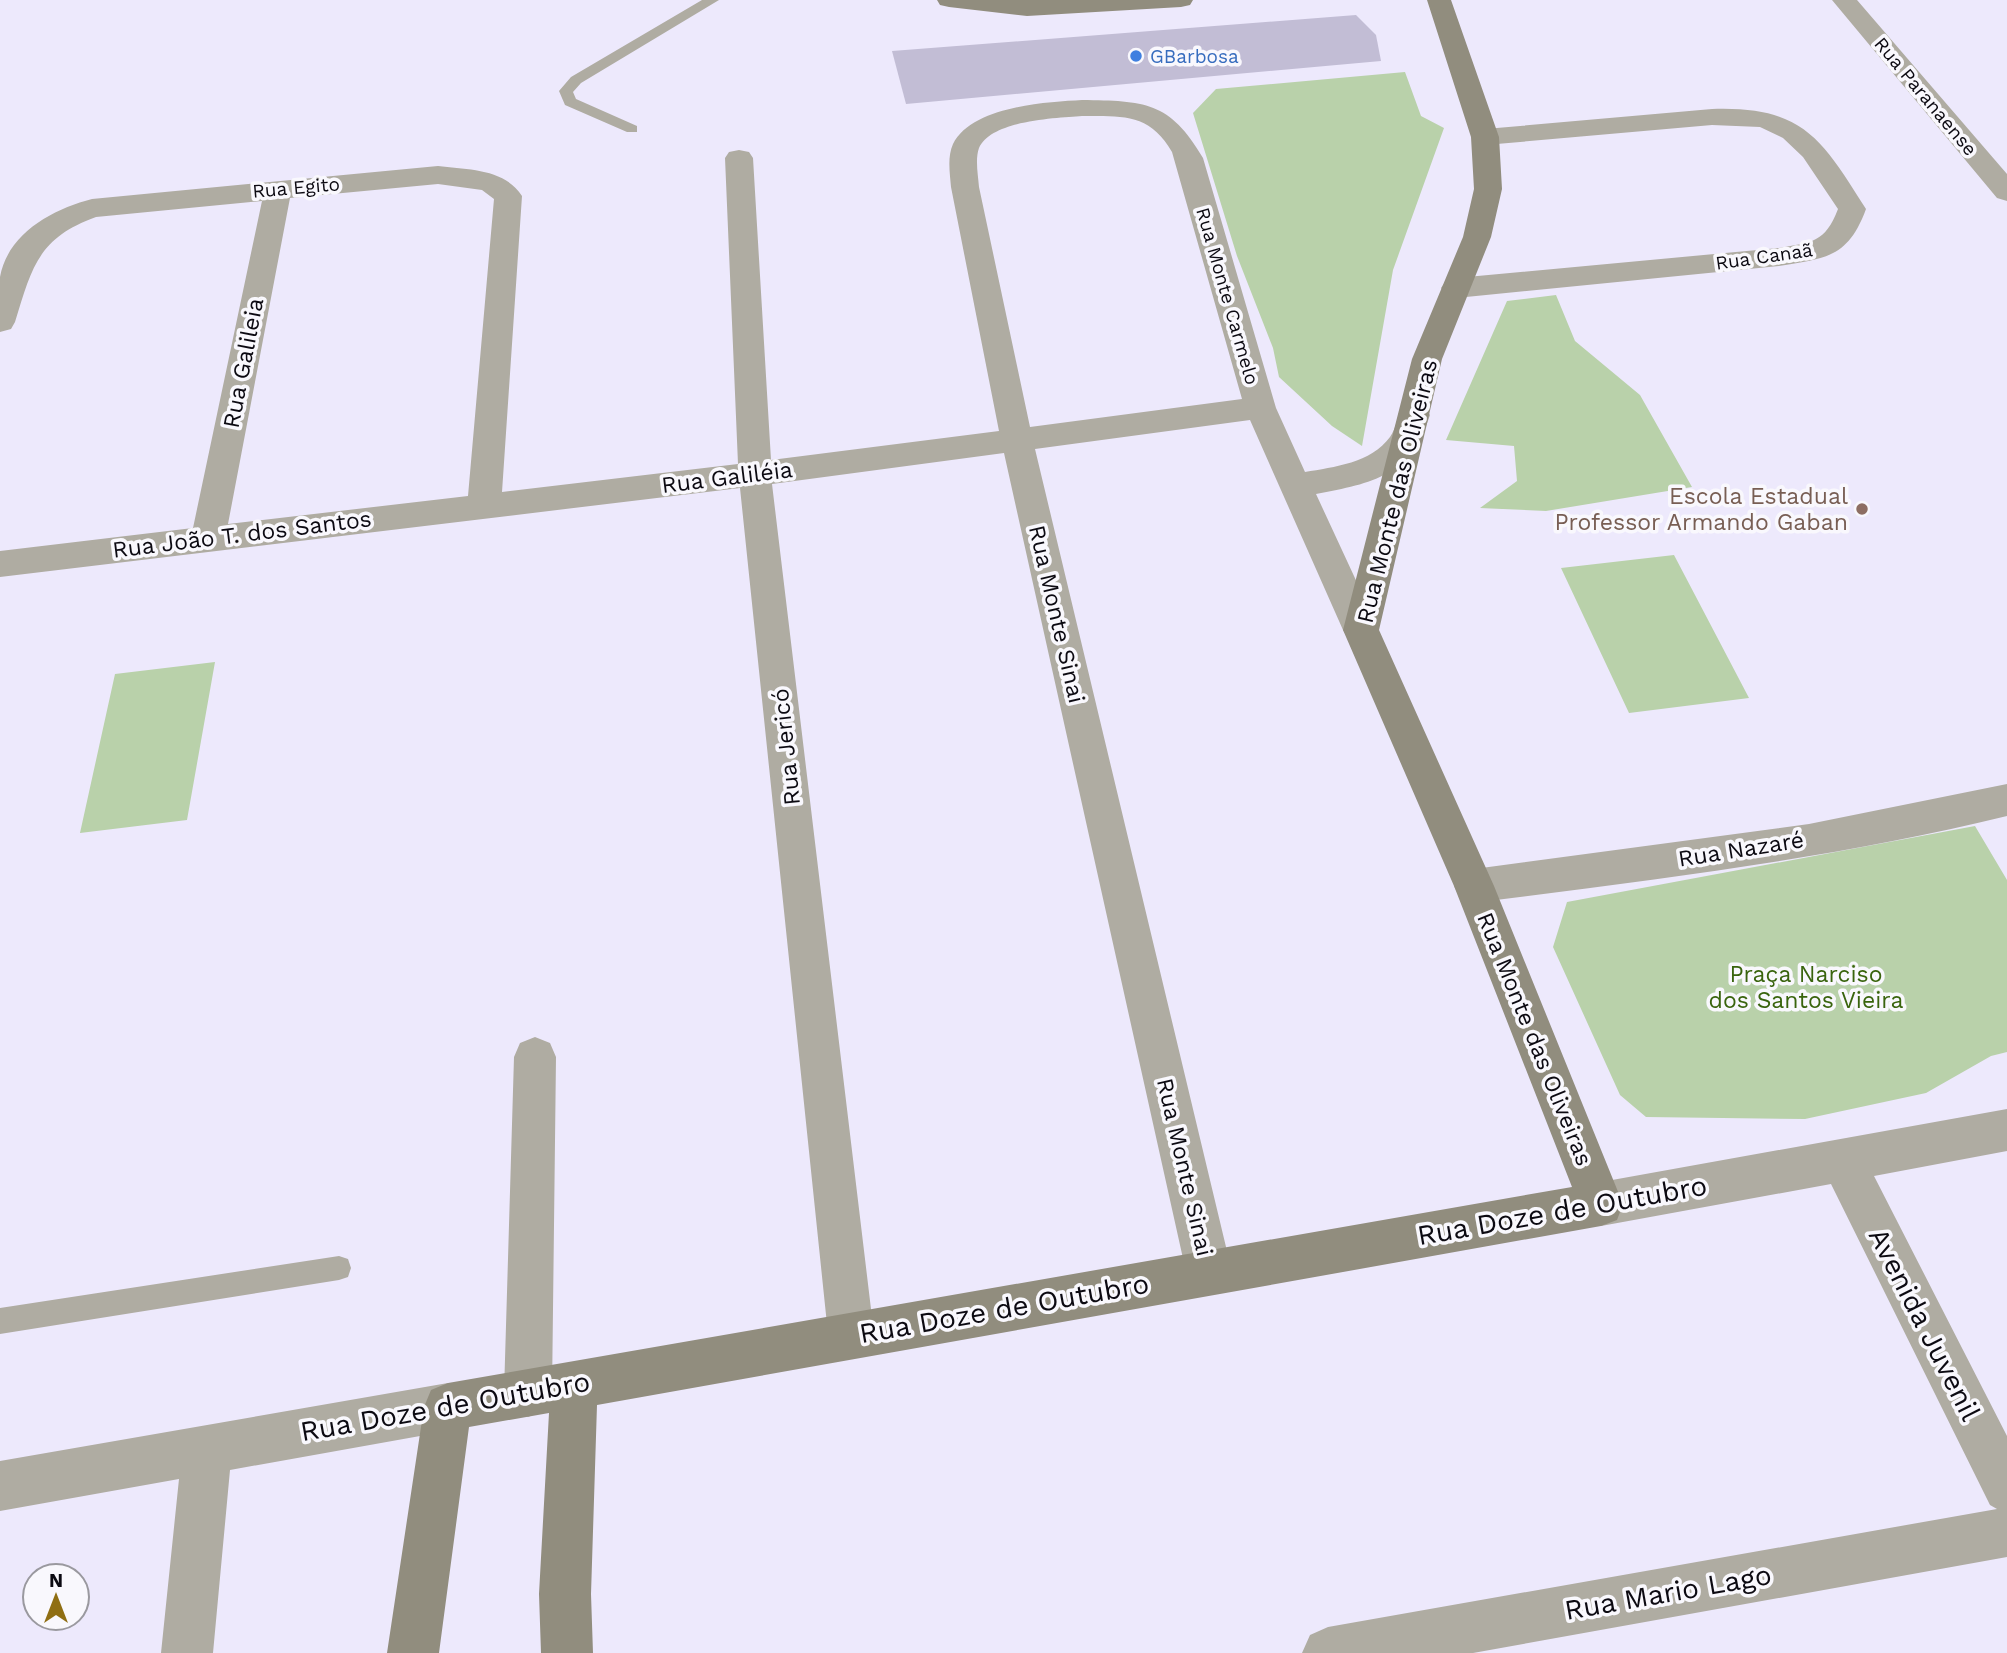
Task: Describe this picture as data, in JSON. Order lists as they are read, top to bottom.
{
  "streets": {
    "street": [
      "Rua Paranaense",
      "Rua Egito",
      "Rua Canaã",
      "Rua Monte Carmelo",
      "Rua Galileia",
      "Rua Galiléia",
      "Rua Monte das Oliveiras",
      "Rua João T. dos Santos",
      "Rua Monte Sinai",
      "Rua Jericó",
      "Rua Nazaré",
      "Rua Doze de Outubro",
      "Avenida Juvenil",
      "Rua Mario Lago"
    ]
  },
  "crossings": [
    ["Rua Egito", "Rua Galileia"],
    ["Rua Egito", "Rua Galiléia"],
    ["Rua Egito", "Rua João T. dos Santos"],
    ["Rua Canaã", "Rua Monte das Oliveiras"],
    ["Rua Monte Carmelo", "Rua Galiléia"],
    ["Rua Monte Carmelo", "Rua Monte das Oliveiras"],
    ["Rua Monte Carmelo", "Rua Monte Sinai"],
    ["Rua Galileia", "Rua João T. dos Santos"],
    ["Rua Galiléia", "Rua João T. dos Santos"],
    ["Rua Galiléia", "Rua Monte Sinai"],
    ["Rua Galiléia", "Rua Jericó"],
    ["Rua Monte das Oliveiras", "Rua Nazaré"],
    ["Rua Monte das Oliveiras", "Rua Doze de Outubro"],
    ["Rua Monte Sinai", "Rua Doze de Outubro"],
    ["Rua Jericó", "Rua Doze de Outubro"],
    ["Rua Doze de Outubro", "Avenida Juvenil"]
  ],
  "parks": ["Praça Narciso dos Santos Vieira"],
  "places": ["GBarbosa", "Escola Estadual Professor Armando Gaban"],
  "north": "top"
}
